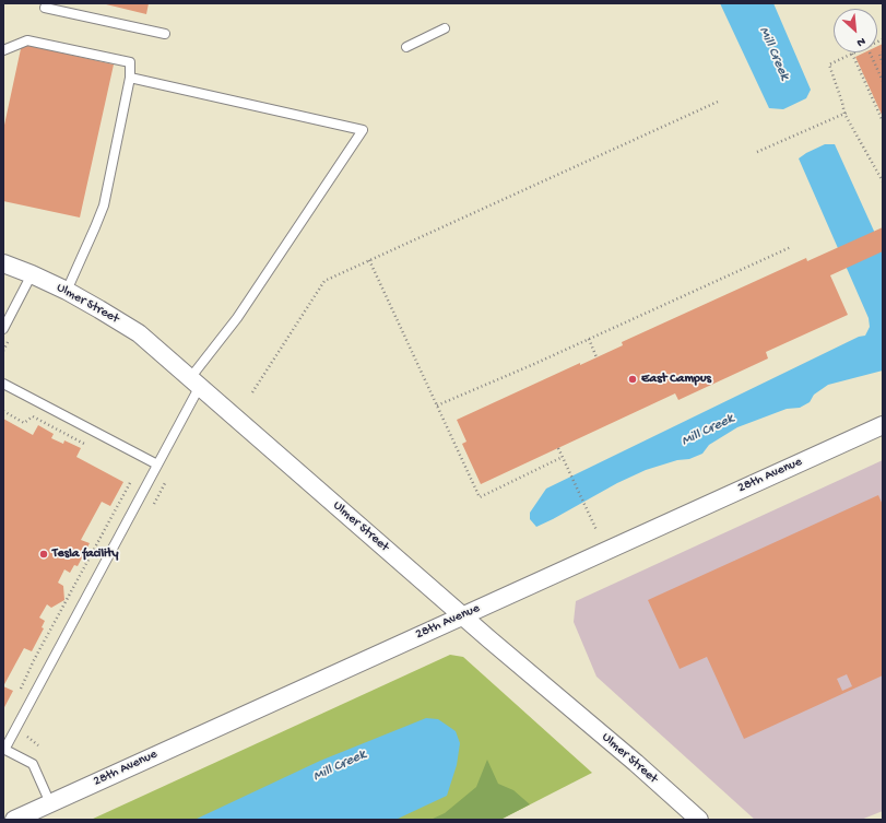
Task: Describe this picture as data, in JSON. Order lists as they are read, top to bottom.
{
  "streets": {
    "street": ["Ulmer Street", "28th Avenue"]
  },
  "crossings": [
    ["Ulmer Street", "28th Avenue"]
  ],
  "water": ["Mill Creek"],
  "places": ["East Campus", "Tesla facility"],
  "north": "bottom right"
}
